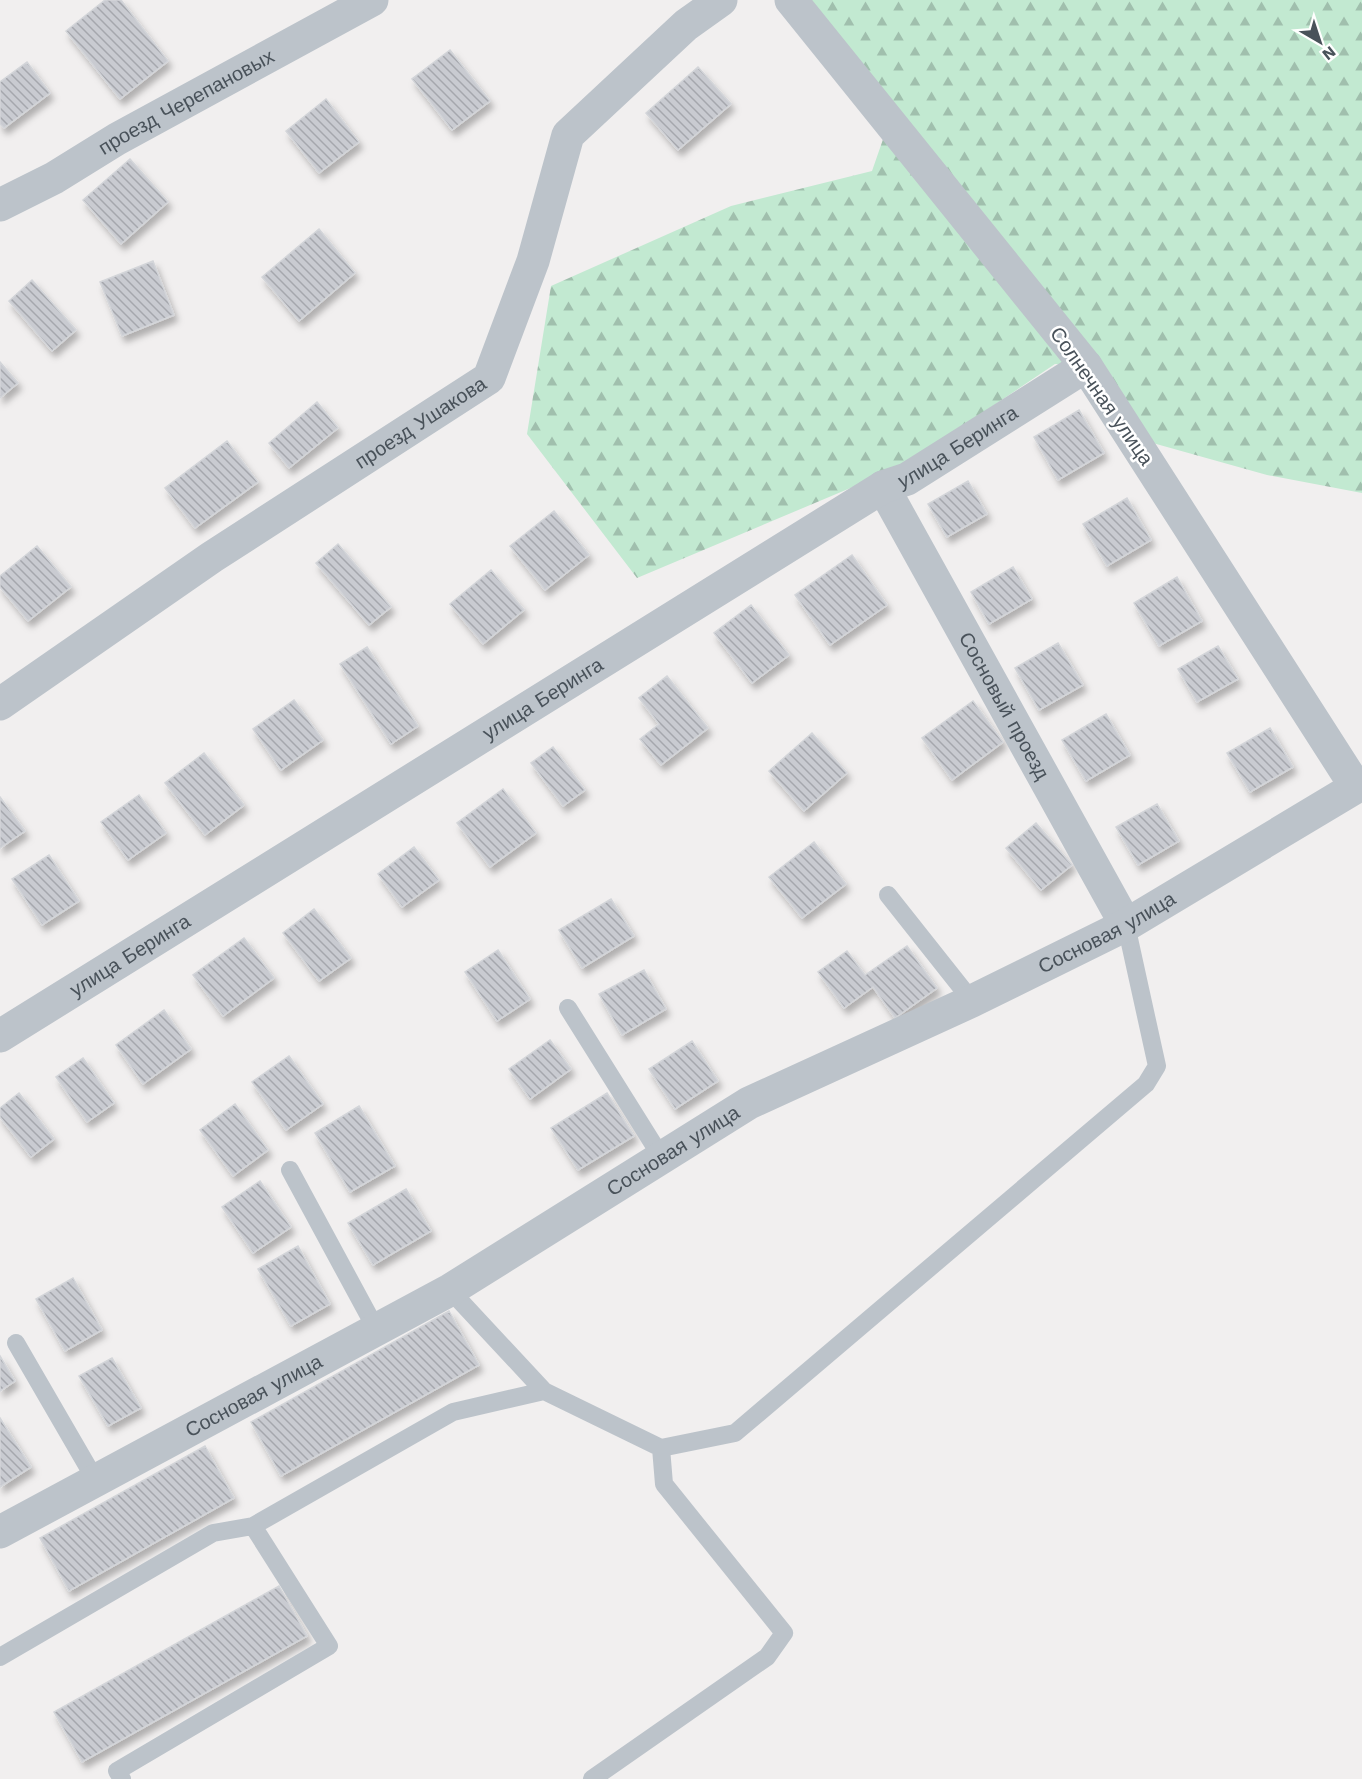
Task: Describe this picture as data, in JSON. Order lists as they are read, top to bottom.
{
  "streets": {
    "street": [
      "проезд Черепановых",
      "Солнечная улица",
      "проезд Ушакова",
      "улица Беринга",
      "Сосновый проезд",
      "Сосновая улица"
    ]
  },
  "crossings": [
    ["Солнечная улица", "улица Беринга"],
    ["Солнечная улица", "Сосновая улица"],
    ["улица Беринга", "Сосновый проезд"],
    ["Сосновый проезд", "Сосновая улица"]
  ],
  "north": "bottom right"
}
